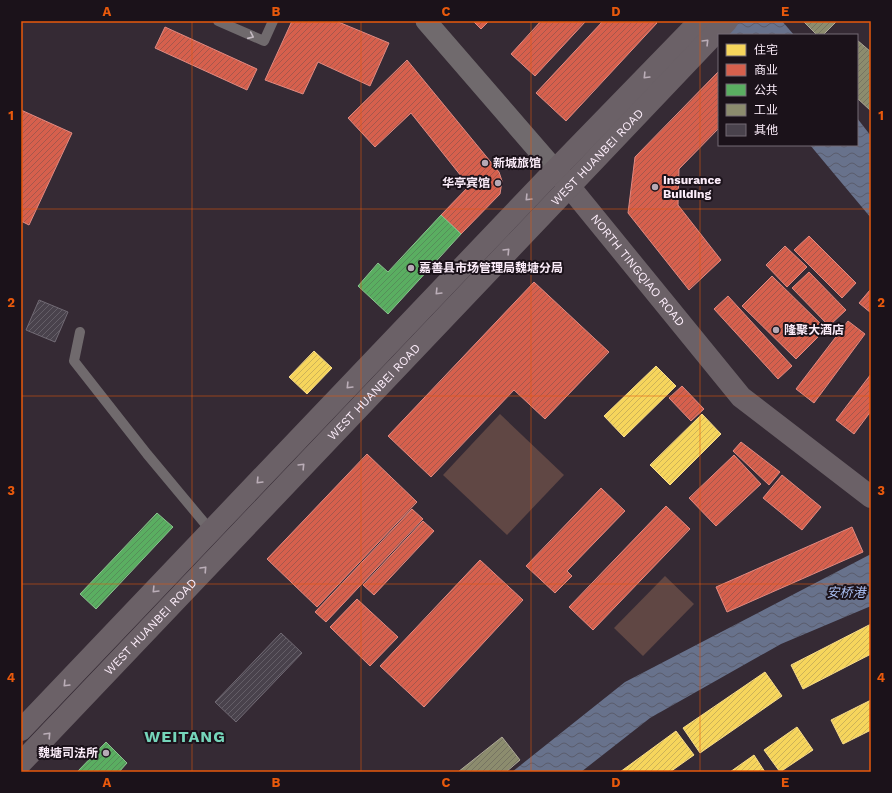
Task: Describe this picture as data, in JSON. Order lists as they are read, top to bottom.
{
  "streets": {
    "street": ["WEST HUANBEI ROAD", "NORTH TINGQIAO ROAD"]
  },
  "crossings": [
    ["WEST HUANBEI ROAD", "NORTH TINGQIAO ROAD"]
  ],
  "districts": ["WEITANG"],
  "water": ["安桥港"],
  "places": [
    "新城旅馆",
    "华亭宾馆",
    "Insurance Building",
    "嘉善县市场管理局魏塘分局",
    "隆聚大酒店",
    "魏塘司法所"
  ],
  "legend": [
    "住宅",
    "商业",
    "公共",
    "工业",
    "其他"
  ],
  "grid": {
    "columns": [
      "A",
      "B",
      "C",
      "D",
      "E"
    ],
    "rows": [
      "1",
      "2",
      "3",
      "4"
    ]
  }
}
